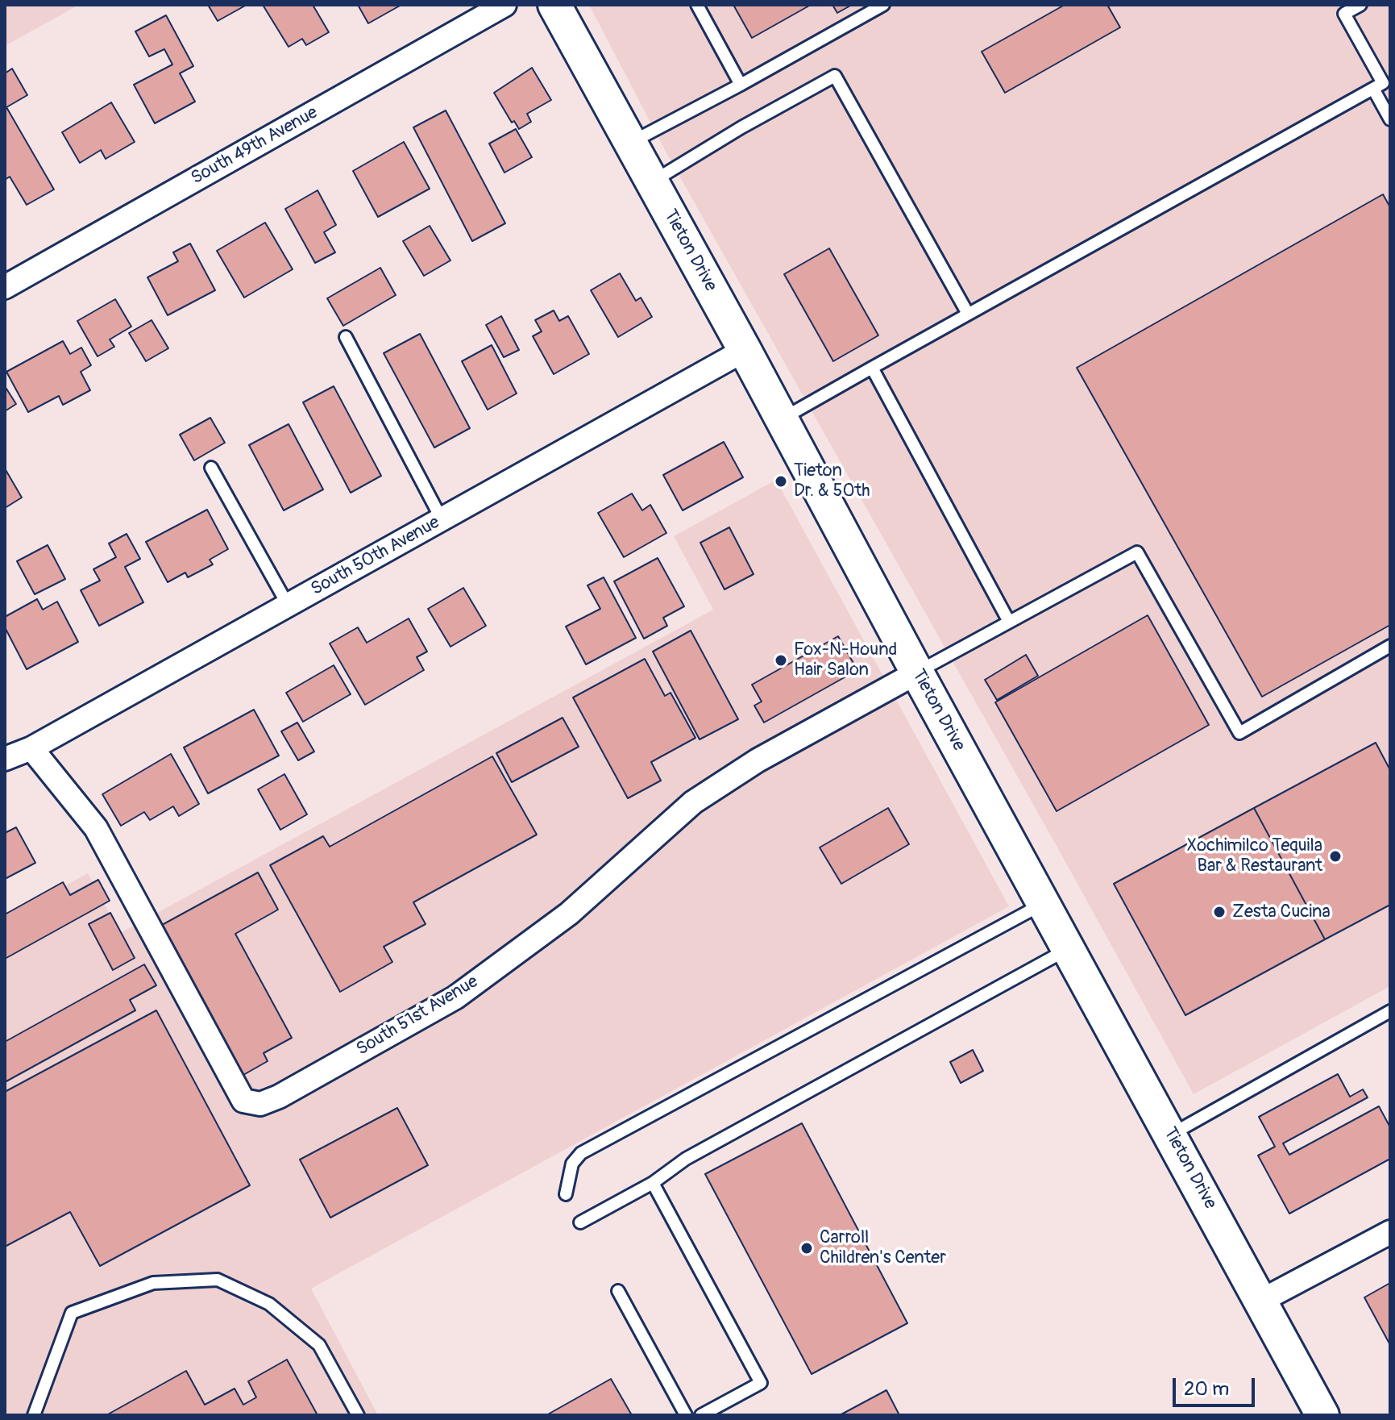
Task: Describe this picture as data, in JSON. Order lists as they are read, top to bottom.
{
  "streets": {
    "main road": ["Tieton Drive"],
    "street": ["South 49th Avenue", "South 50th Avenue", "South 51st Avenue"]
  },
  "crossings": [
    ["Tieton Drive", "South 50th Avenue"],
    ["Tieton Drive", "South 51st Avenue"],
    ["South 50th Avenue", "South 51st Avenue"]
  ],
  "places": [
    "Tieton Dr. & 50th",
    "Fox-N-Hound Hair Salon",
    "Xochimilco Tequila Bar & Restaurant",
    "Zesta Cucina",
    "Carroll Children's Center"
  ],
  "scale_bar": "20 m"
}
